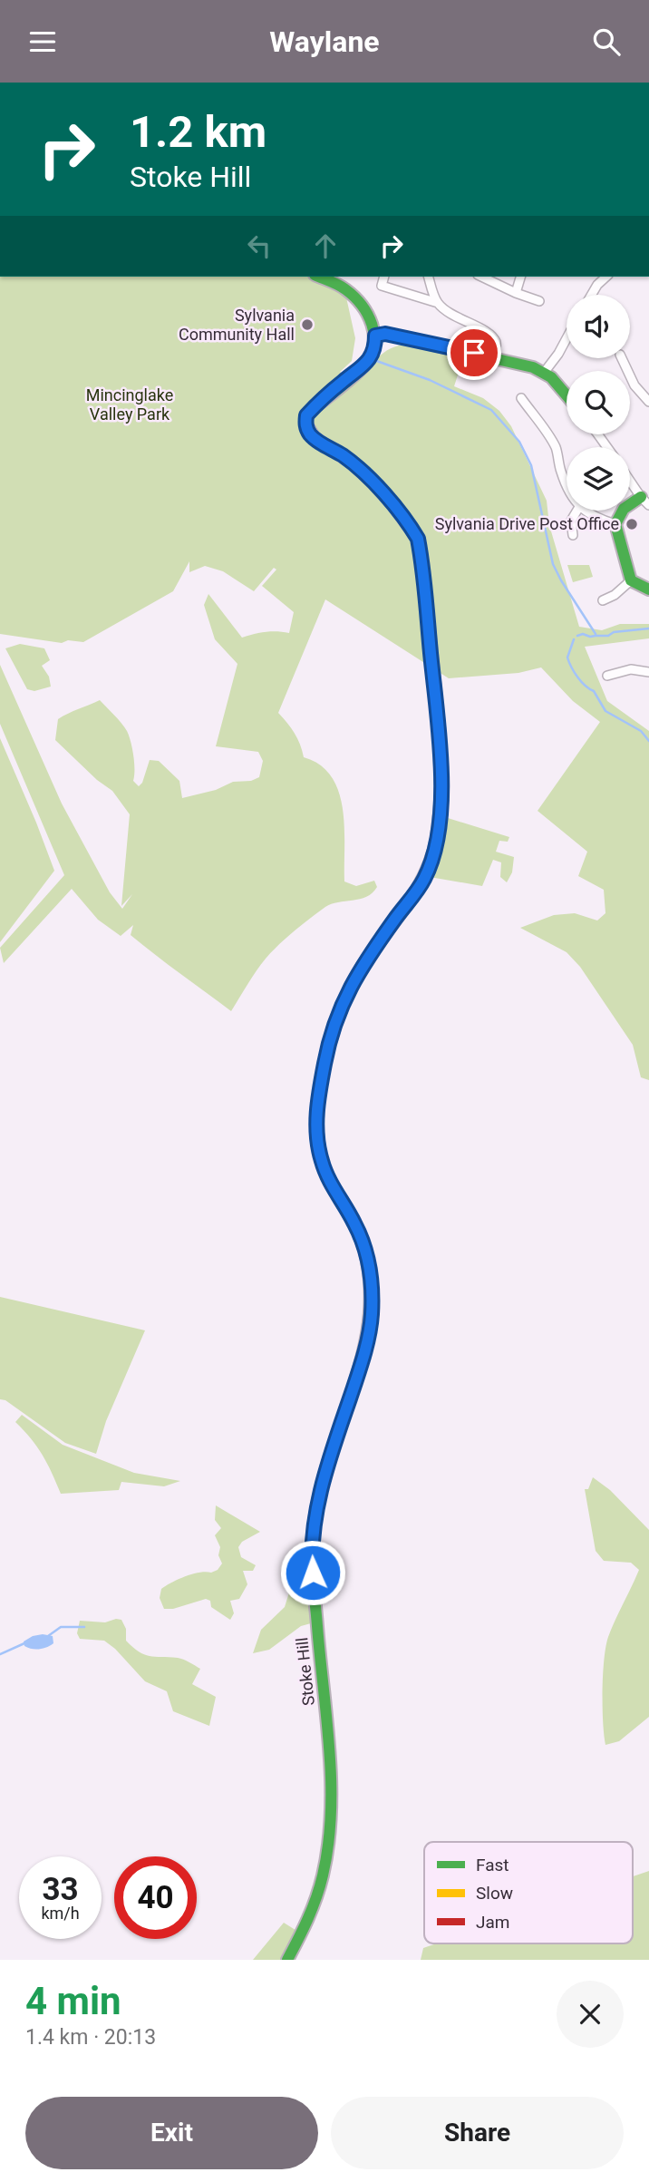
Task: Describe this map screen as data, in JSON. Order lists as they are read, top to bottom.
{
  "streets": {
    "street": ["Stoke Hill"]
  },
  "parks": ["Mincinglake Valley Park"],
  "places": ["Sylvania Community Hall", "Sylvania Drive Post Office"],
  "legend": ["Fast", "Slow", "Jam"],
  "page": {
    "header": "Waylane",
    "turn": ["1.2 km", "Stoke Hill"],
    "speed": "33 km/h",
    "limit": "40",
    "heading": ["4 min", "1.4 km · 20:13"],
    "buttons": ["Exit", "Share"]
  }
}
